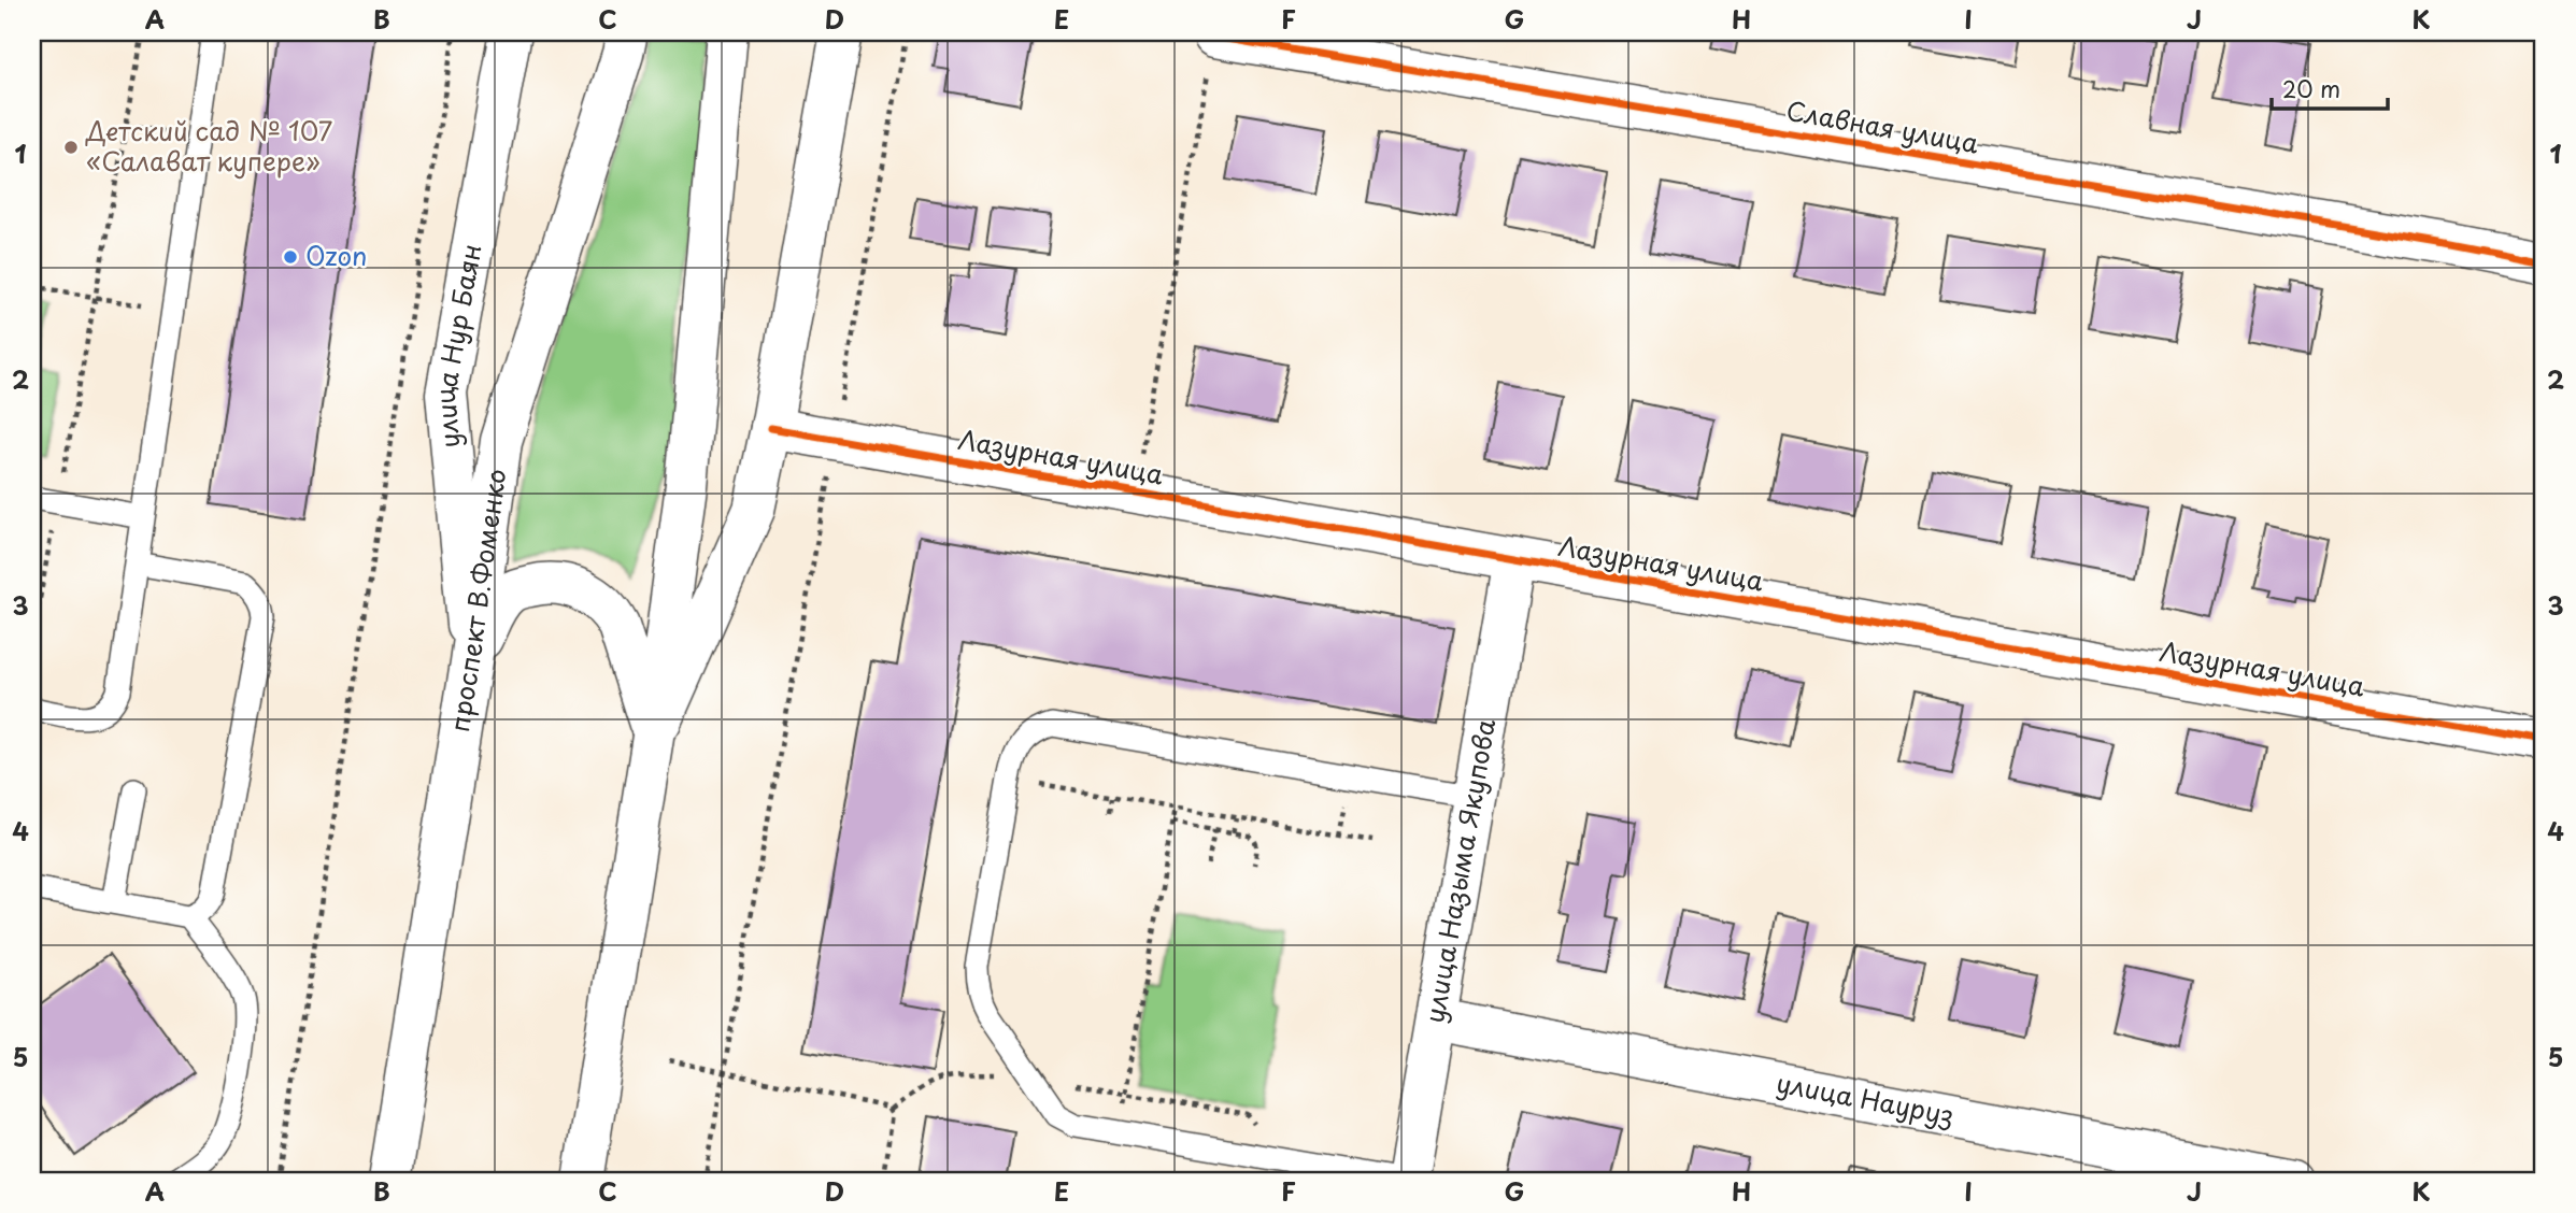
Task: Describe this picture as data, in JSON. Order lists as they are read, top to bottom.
{
  "streets": {
    "street": [
      "Славная улица",
      "улица Нур Баян",
      "Лазурная улица",
      "проспект В.Фоменко",
      "улица Назыма Якупова",
      "улица Науруз"
    ]
  },
  "crossings": [
    ["улица Нур Баян", "проспект В.Фоменко"],
    ["Лазурная улица", "улица Назыма Якупова"],
    ["улица Назыма Якупова", "улица Науруз"]
  ],
  "places": ["Детский сад № 107 «Салават купере»", "Ozon"],
  "scale_bar": "20 m",
  "grid": {
    "columns": [
      "A",
      "B",
      "C",
      "D",
      "E",
      "F",
      "G",
      "H",
      "I",
      "J",
      "K"
    ],
    "rows": [
      "1",
      "2",
      "3",
      "4",
      "5"
    ]
  }
}
